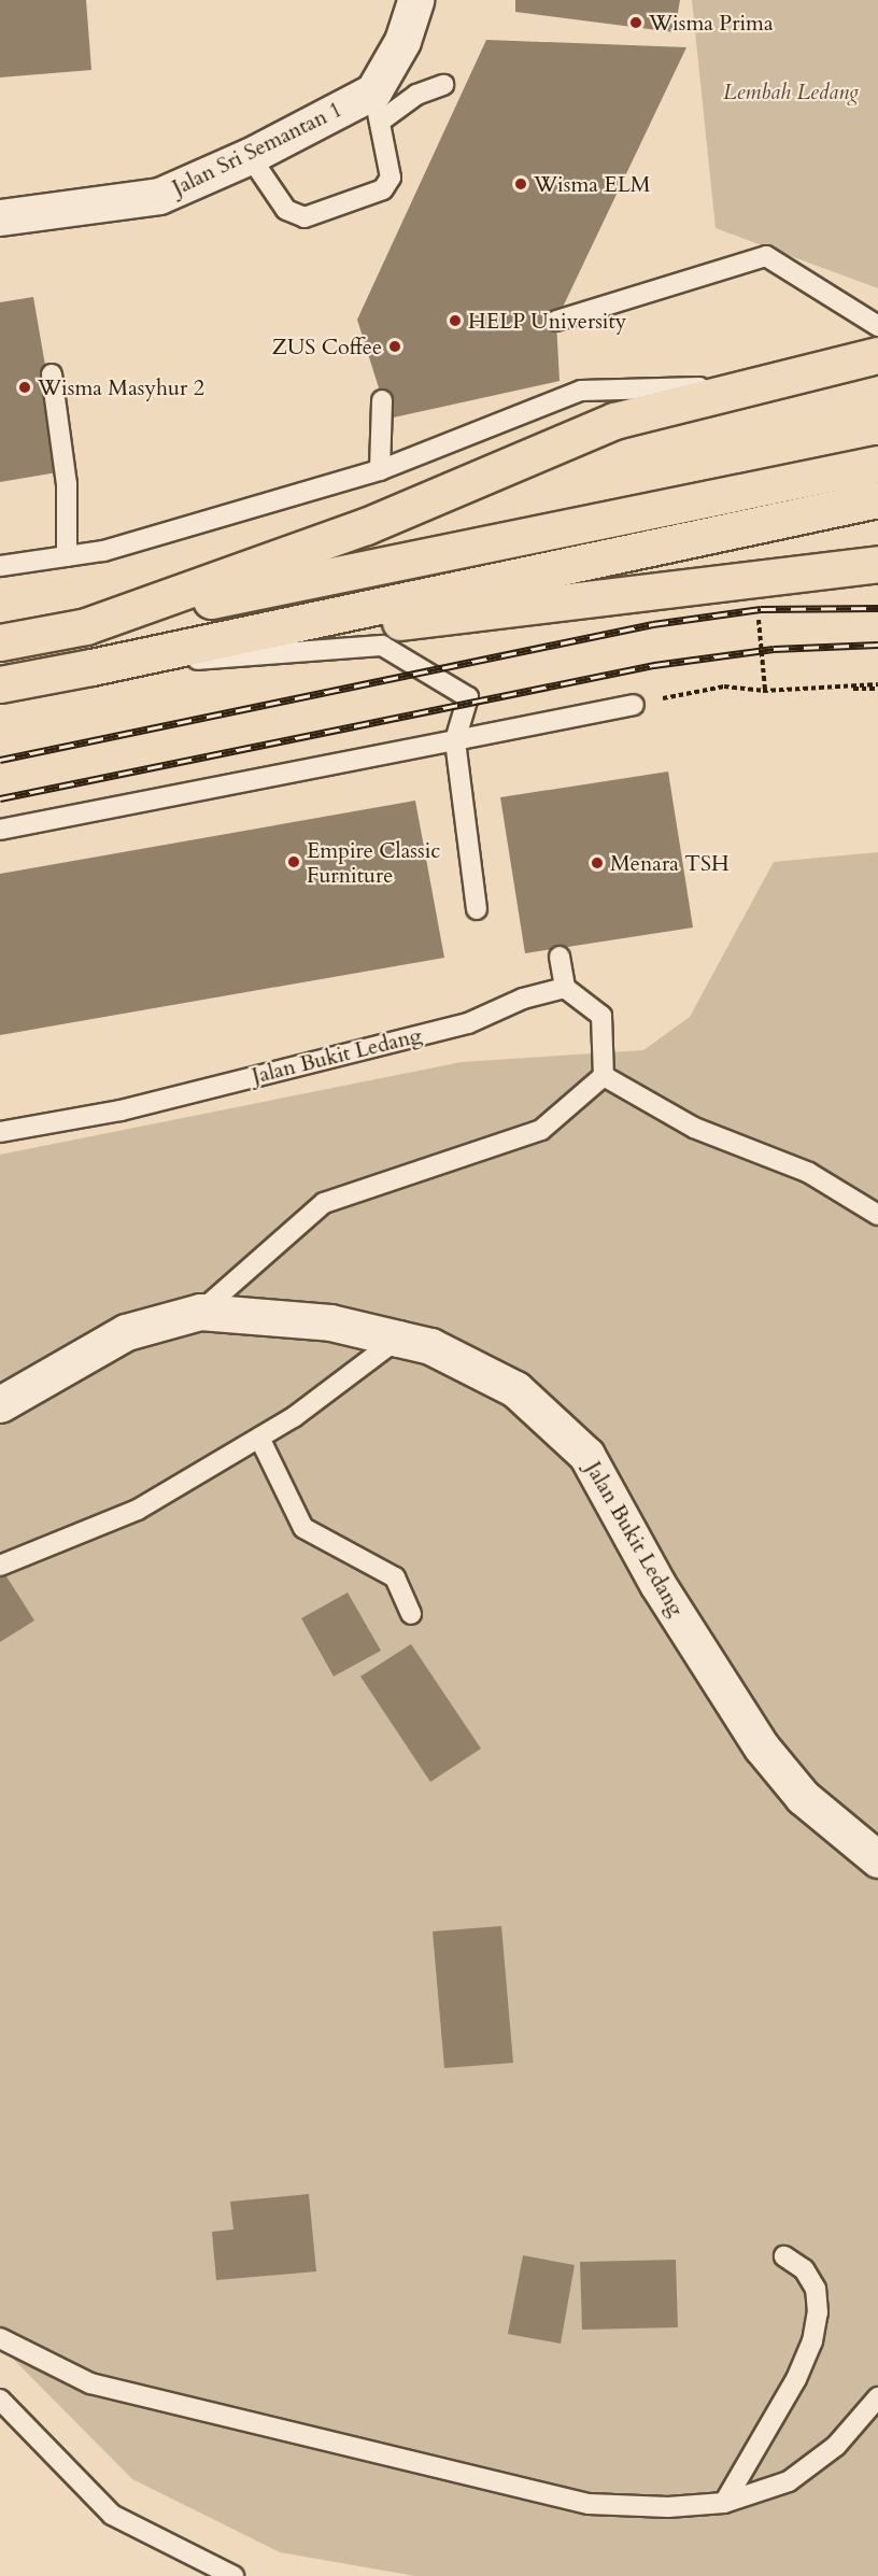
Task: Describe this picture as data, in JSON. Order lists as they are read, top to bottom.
{
  "streets": {
    "street": ["Jalan Sri Semantan 1", "Jalan Bukit Ledang"]
  },
  "parks": ["Lembah Ledang"],
  "places": [
    "Wisma Prima",
    "Wisma ELM",
    "HELP University",
    "ZUS Coffee",
    "Wisma Masyhur 2",
    "Empire Classic Furniture",
    "Menara TSH"
  ]
}
